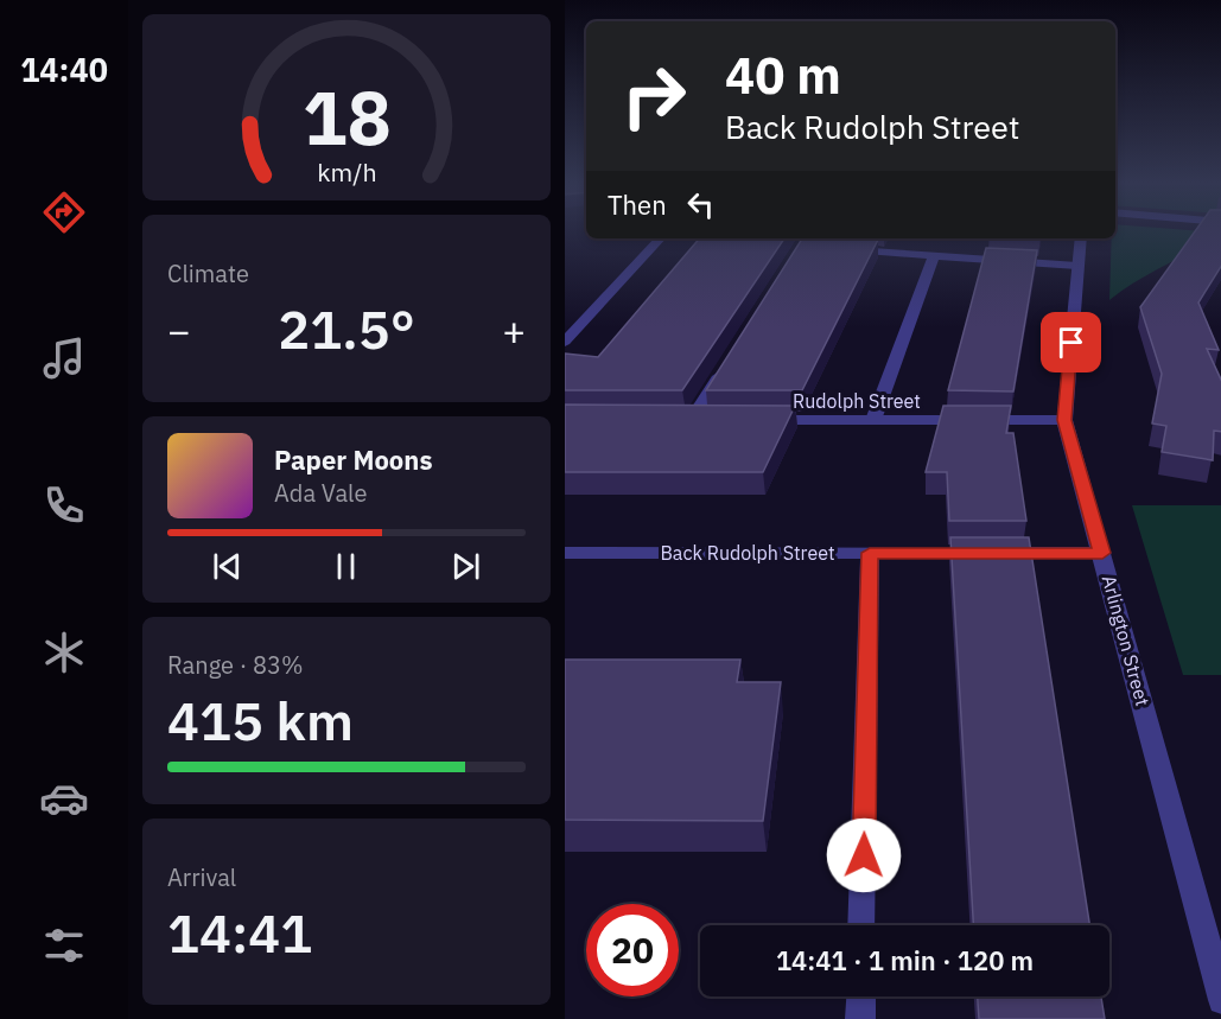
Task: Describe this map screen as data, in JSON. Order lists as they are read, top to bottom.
{
  "streets": {
    "street": ["Rudolph Street", "Back Rudolph Street", "Arlington Street"]
  },
  "crossings": [
    ["Rudolph Street", "Arlington Street"],
    ["Back Rudolph Street", "Arlington Street"]
  ],
  "page": {
    "tabs": "14:40",
    "turn": ["40 m", "Back Rudolph Street"],
    "then": "Then",
    "tile": [
      "Climate",
      ["Range · 83%", "415 km"],
      ["Arrival", "14:41"]
    ],
    "heat": ["−", "21.5°", "+"],
    "song": ["Paper Moons", "Ada Vale"],
    "limit": "20",
    "trip": "14:41 · 1 min · 120 m",
    "gauge": ["18", "km/h"]
  }
}
